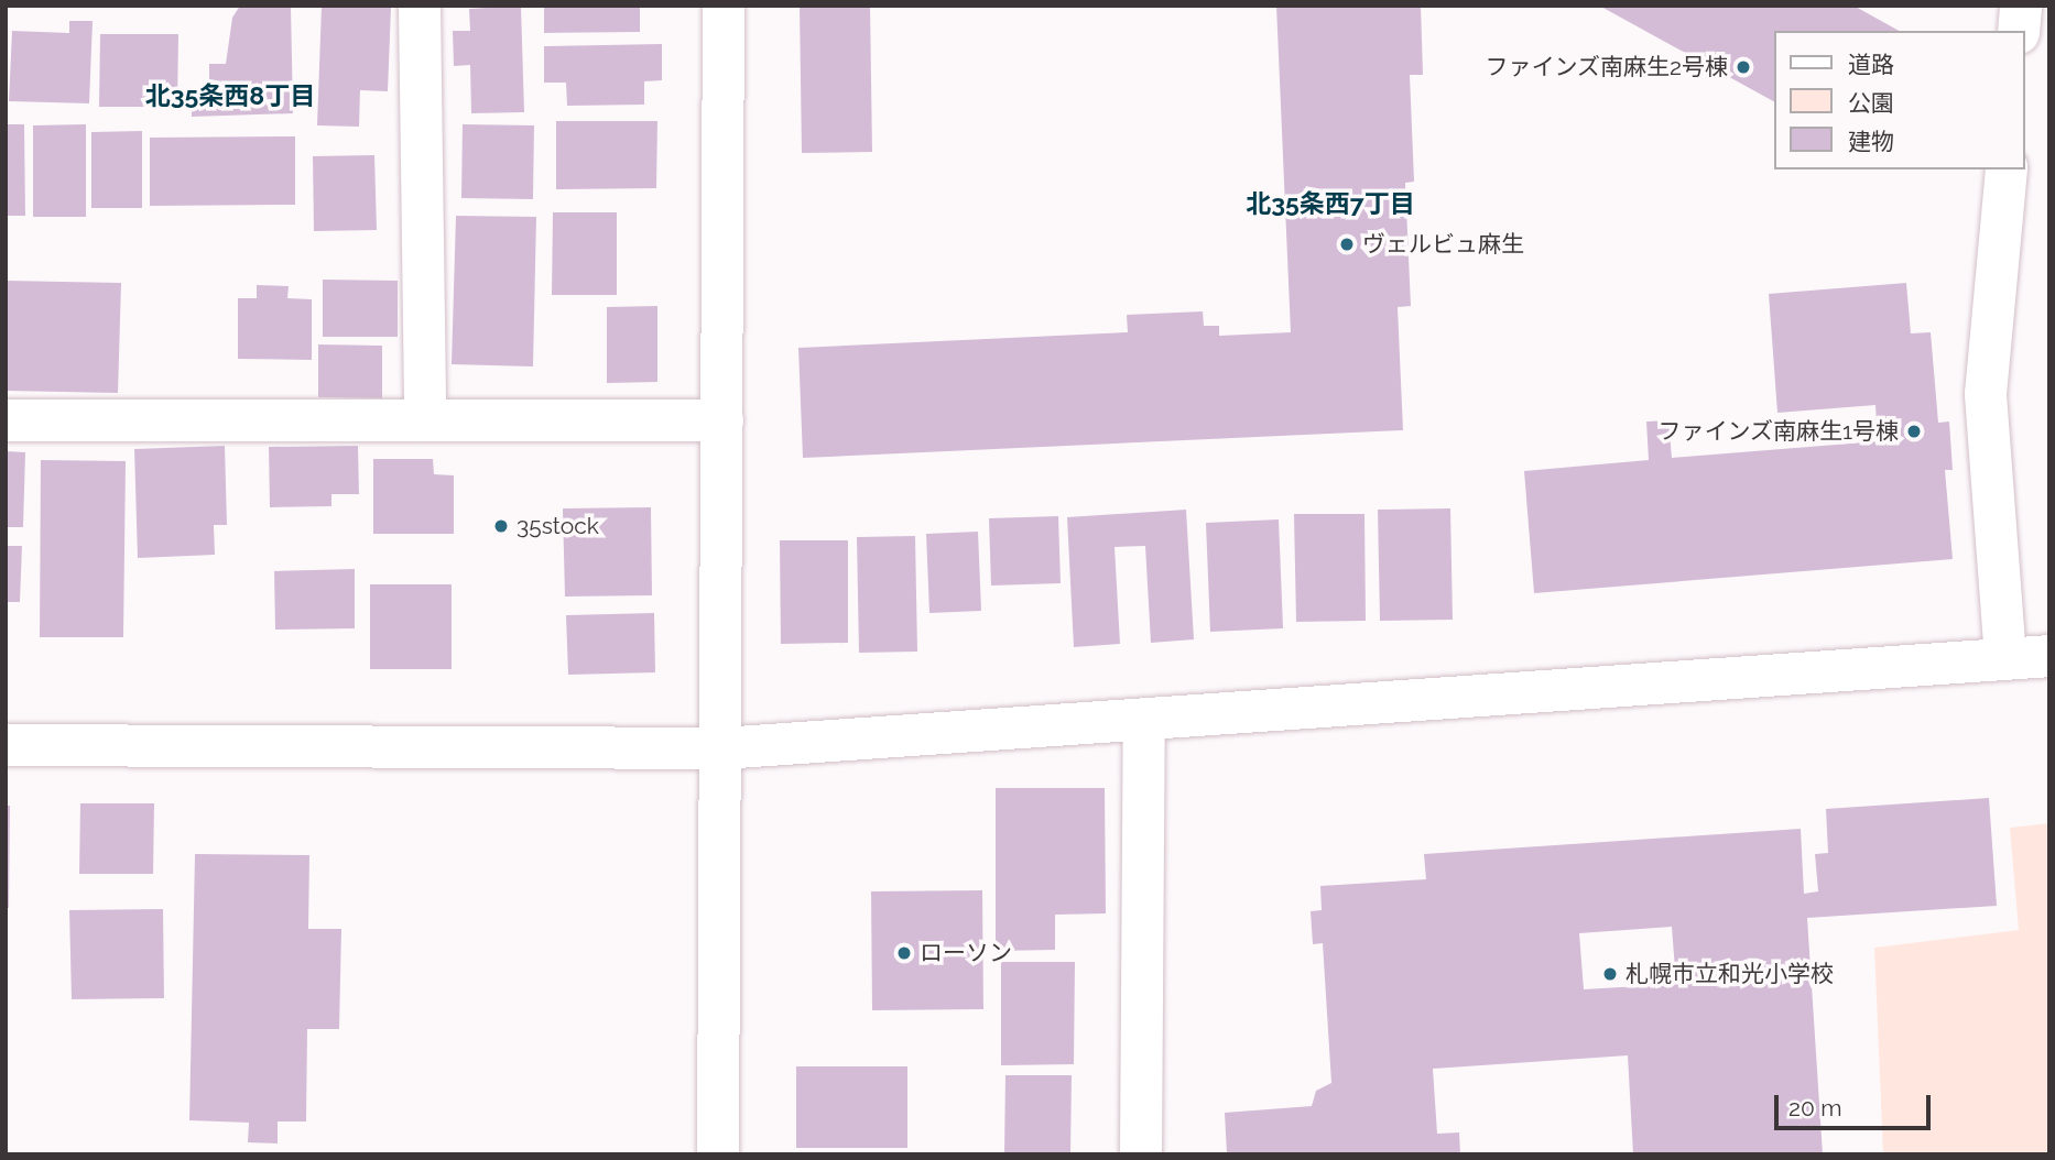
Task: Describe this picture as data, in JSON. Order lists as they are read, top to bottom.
{
  "districts": ["北35条西8丁目", "北35条西7丁目"],
  "places": [
    "ファインズ南麻生2号棟",
    "ヴェルビュ麻生",
    "ファインズ南麻生1号棟",
    "35stock",
    "ローソン",
    "札幌市立和光小学校"
  ],
  "legend": ["道路", "公園", "建物"],
  "scale_bar": "20 m"
}
